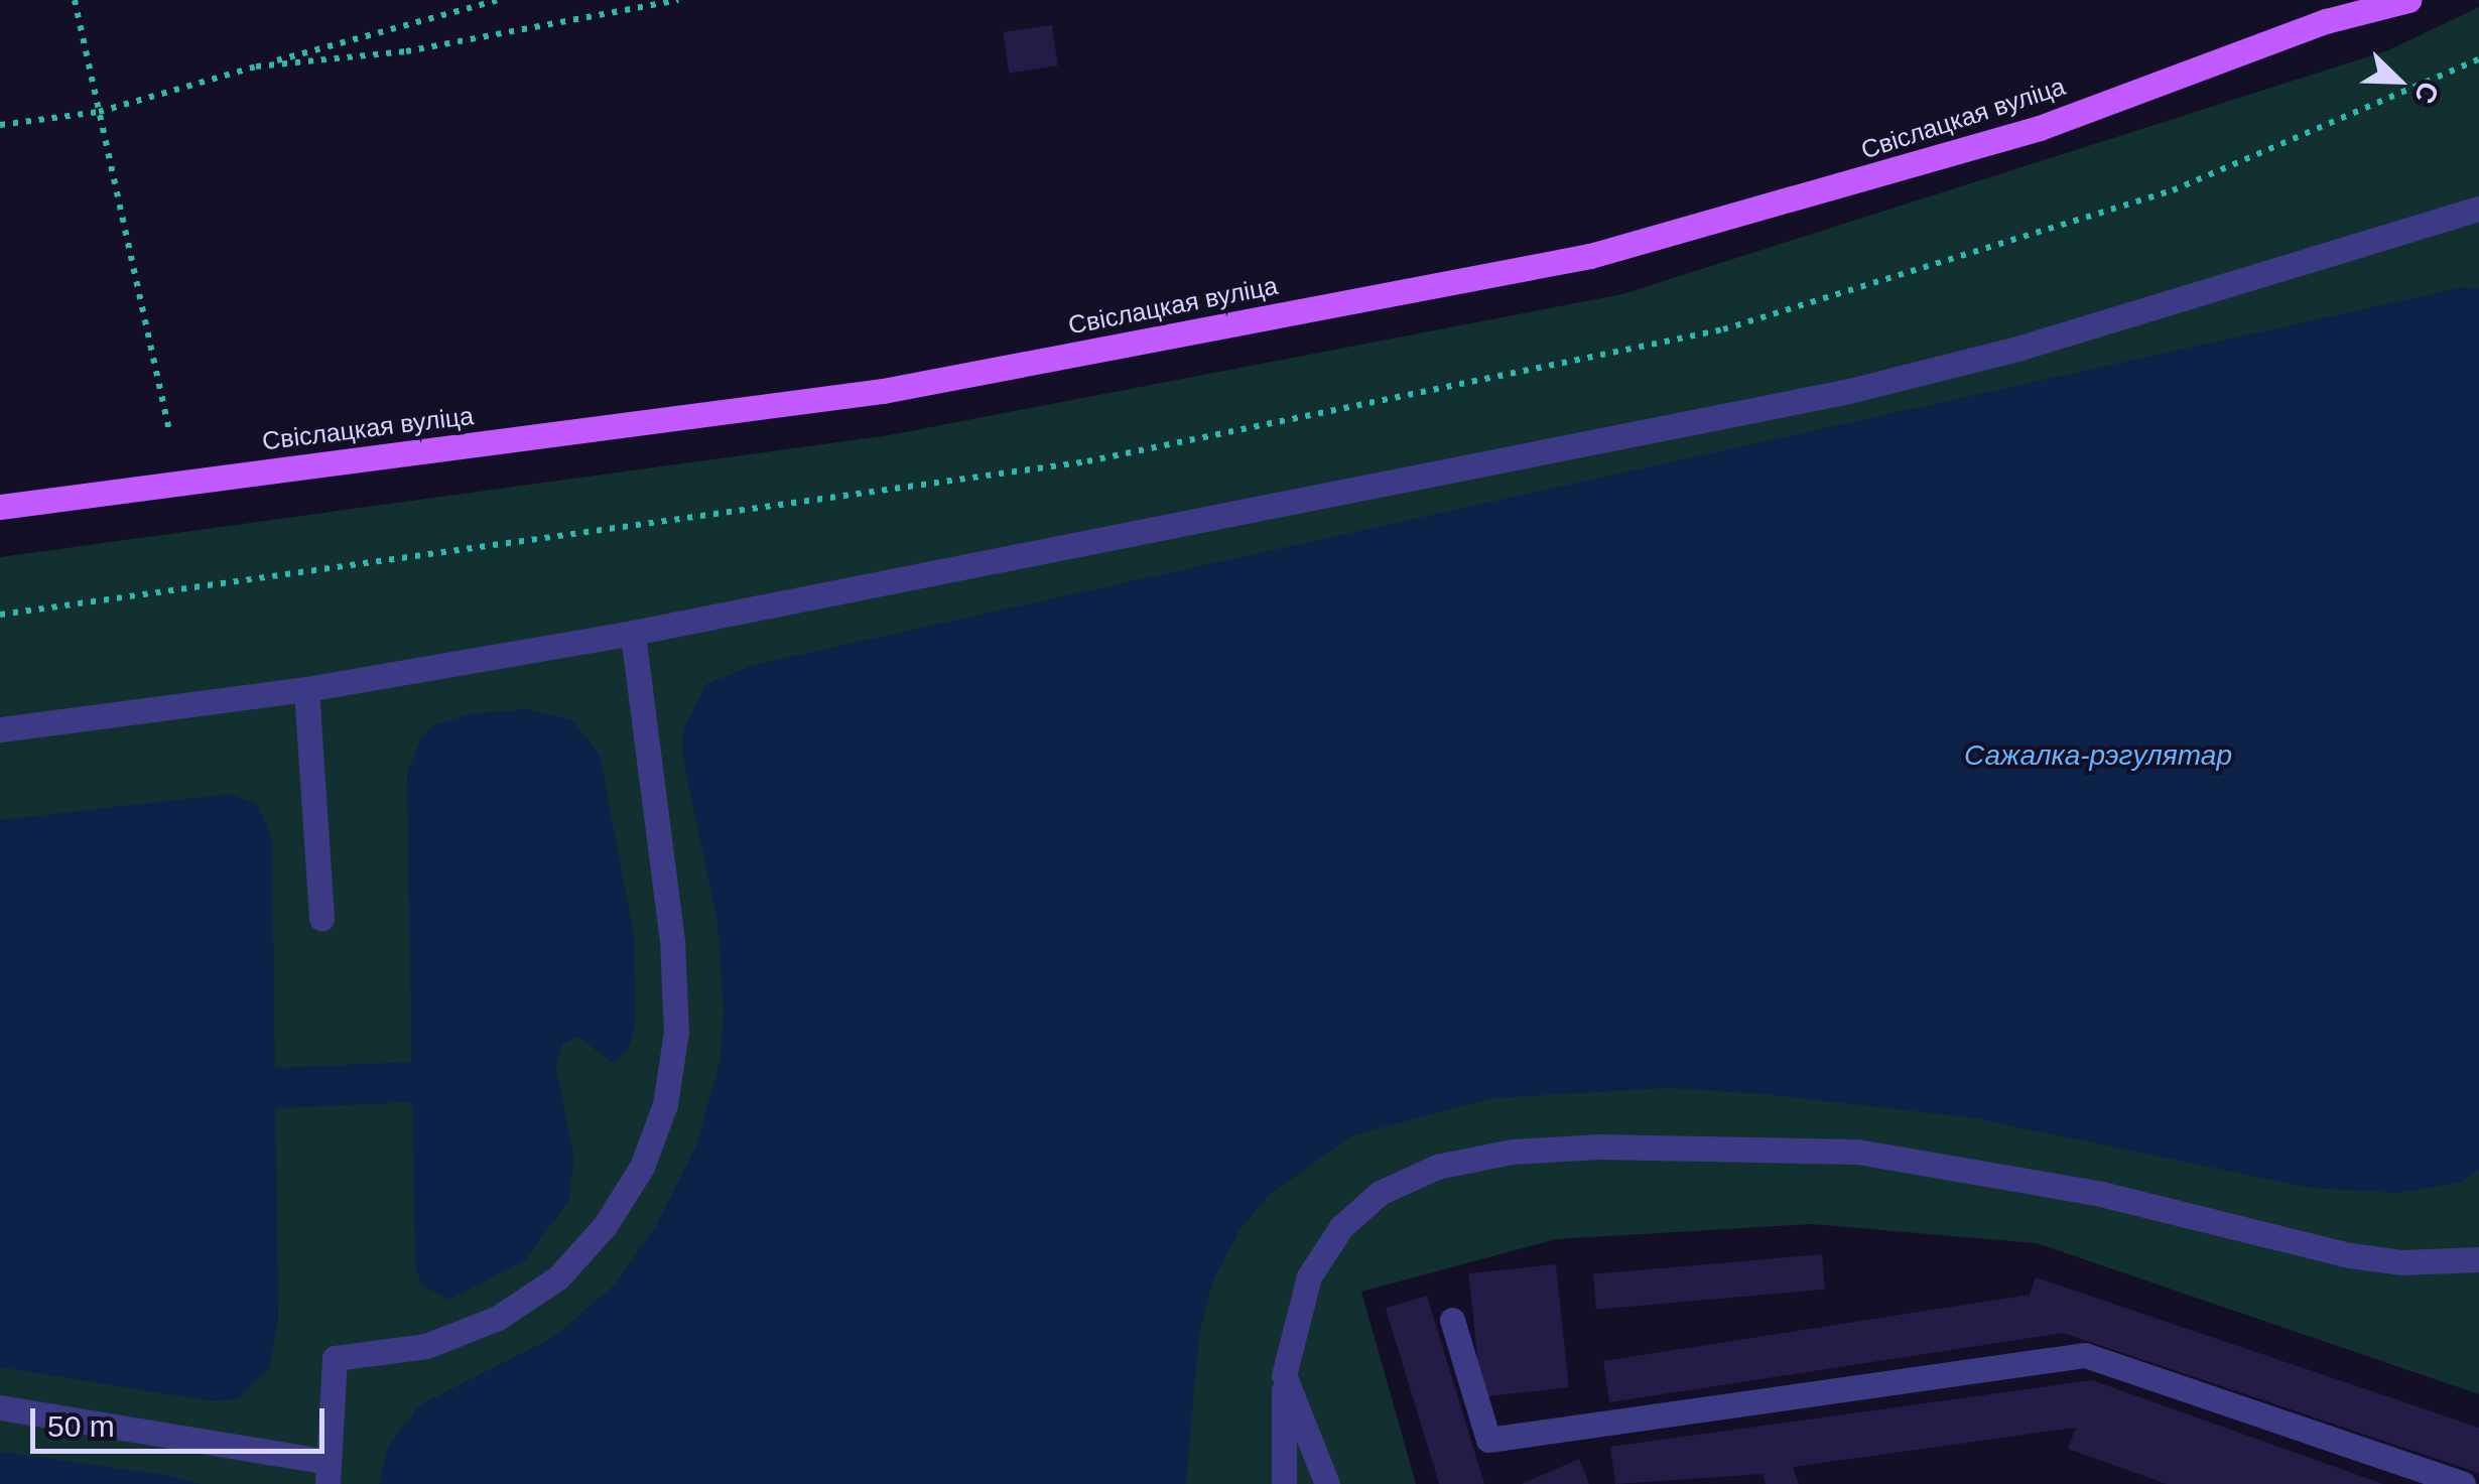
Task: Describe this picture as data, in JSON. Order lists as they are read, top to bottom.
{
  "streets": {
    "main road": ["Свіслацкая вуліца"]
  },
  "water": ["Сажалка-рэгулятар"],
  "scale_bar": "50 m",
  "north": "bottom right"
}
